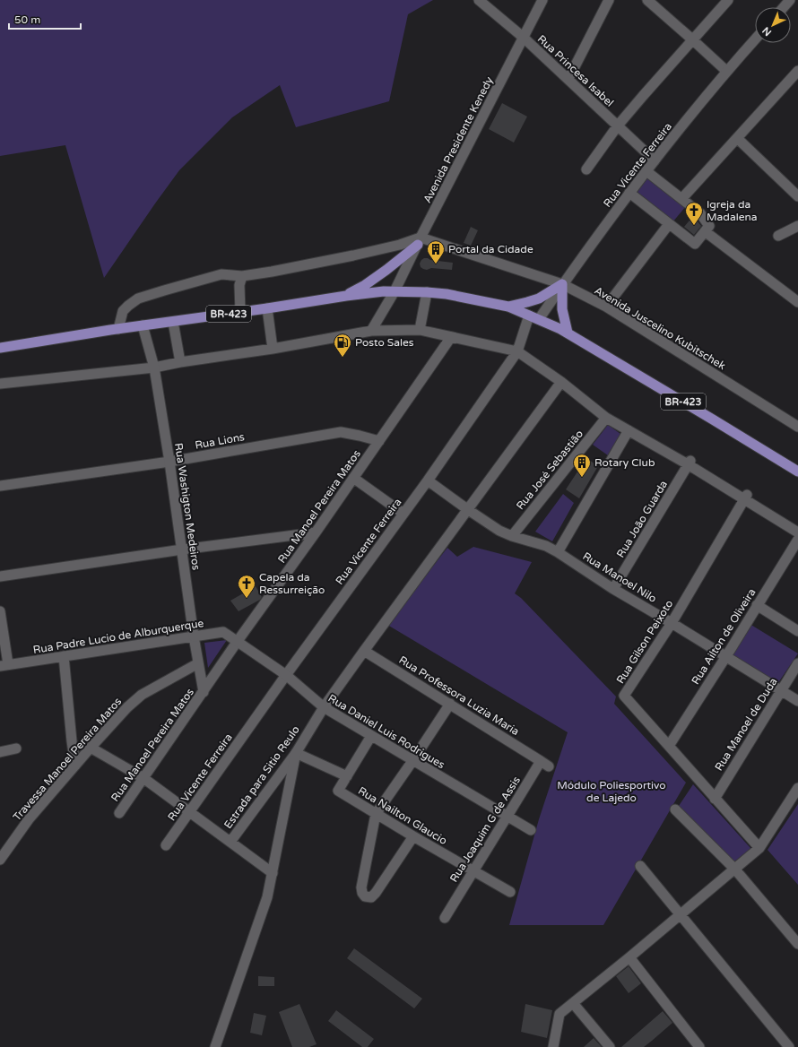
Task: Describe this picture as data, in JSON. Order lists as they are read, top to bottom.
{
  "streets": {
    "main road": ["BR-423"],
    "street": [
      "Rua Princesa Isabel",
      "Avenida Presidente Kenedy",
      "Rua Vicente Ferreira",
      "Avenida Juscelino Kubitschek",
      "Rua Lions",
      "Rua José Sebastião",
      "Rua Washigton Medeiros",
      "Rua Manoel Pereira Matos",
      "Rua João Guarda",
      "Rua Manoel Nilo",
      "Rua Padre Lucio de Alburquerque",
      "Rua Ailton de Oliveira",
      "Rua Gilson Peixoto",
      "Rua Professora Luzia Maria",
      "Rua Manoel de Duda",
      "Rua Daniel Luis Rodrigues",
      "Travessa Manoel Pereira Matos",
      "Estrada para Sitio Reulo",
      "Rua Nailton Glaucio",
      "Rua Joaquim G de Assis"
    ]
  },
  "crossings": [
    ["Rua Princesa Isabel", "Avenida Presidente Kenedy"],
    ["Rua Princesa Isabel", "Rua Vicente Ferreira"],
    ["Avenida Presidente Kenedy", "BR-423"],
    ["Avenida Presidente Kenedy", "Avenida Juscelino Kubitschek"],
    ["Rua Vicente Ferreira", "BR-423"],
    ["Rua Vicente Ferreira", "Avenida Juscelino Kubitschek"],
    ["Rua Vicente Ferreira", "Rua Manoel Nilo"],
    ["Rua Vicente Ferreira", "Rua Daniel Luis Rodrigues"],
    ["BR-423", "Rua Washigton Medeiros"],
    ["Rua Lions", "Rua Washigton Medeiros"],
    ["Rua Lions", "Rua Manoel Pereira Matos"],
    ["Rua José Sebastião", "Rua Manoel Nilo"],
    ["Rua Washigton Medeiros", "Rua Manoel Pereira Matos"],
    ["Rua Washigton Medeiros", "Rua Padre Lucio de Alburquerque"],
    ["Rua Washigton Medeiros", "Travessa Manoel Pereira Matos"],
    ["Rua Manoel Pereira Matos", "Rua Padre Lucio de Alburquerque"],
    ["Rua Manoel Pereira Matos", "Rua Daniel Luis Rodrigues"],
    ["Rua João Guarda", "Rua Manoel Nilo"],
    ["Rua Manoel Nilo", "Rua Ailton de Oliveira"],
    ["Rua Manoel Nilo", "Rua Gilson Peixoto"],
    ["Rua Manoel Nilo", "Rua Manoel de Duda"],
    ["Rua Padre Lucio de Alburquerque", "Rua Daniel Luis Rodrigues"],
    ["Rua Ailton de Oliveira", "Rua Gilson Peixoto"],
    ["Rua Gilson Peixoto", "Rua Manoel de Duda"],
    ["Rua Professora Luzia Maria", "Rua Joaquim G de Assis"],
    ["Rua Daniel Luis Rodrigues", "Estrada para Sitio Reulo"],
    ["Rua Daniel Luis Rodrigues", "Rua Nailton Glaucio"],
    ["Rua Daniel Luis Rodrigues", "Rua Joaquim G de Assis"],
    ["Rua Nailton Glaucio", "Rua Joaquim G de Assis"]
  ],
  "parks": ["Módulo Poliesportivo de Lajedo"],
  "places": {
    "church": ["Igreja da Madalena", "Capela da Ressurreição"],
    "building": ["Portal da Cidade", "Rotary Club"],
    "fuel station": ["Posto Sales"]
  },
  "scale_bar": "50 m",
  "north": "bottom left"
}
